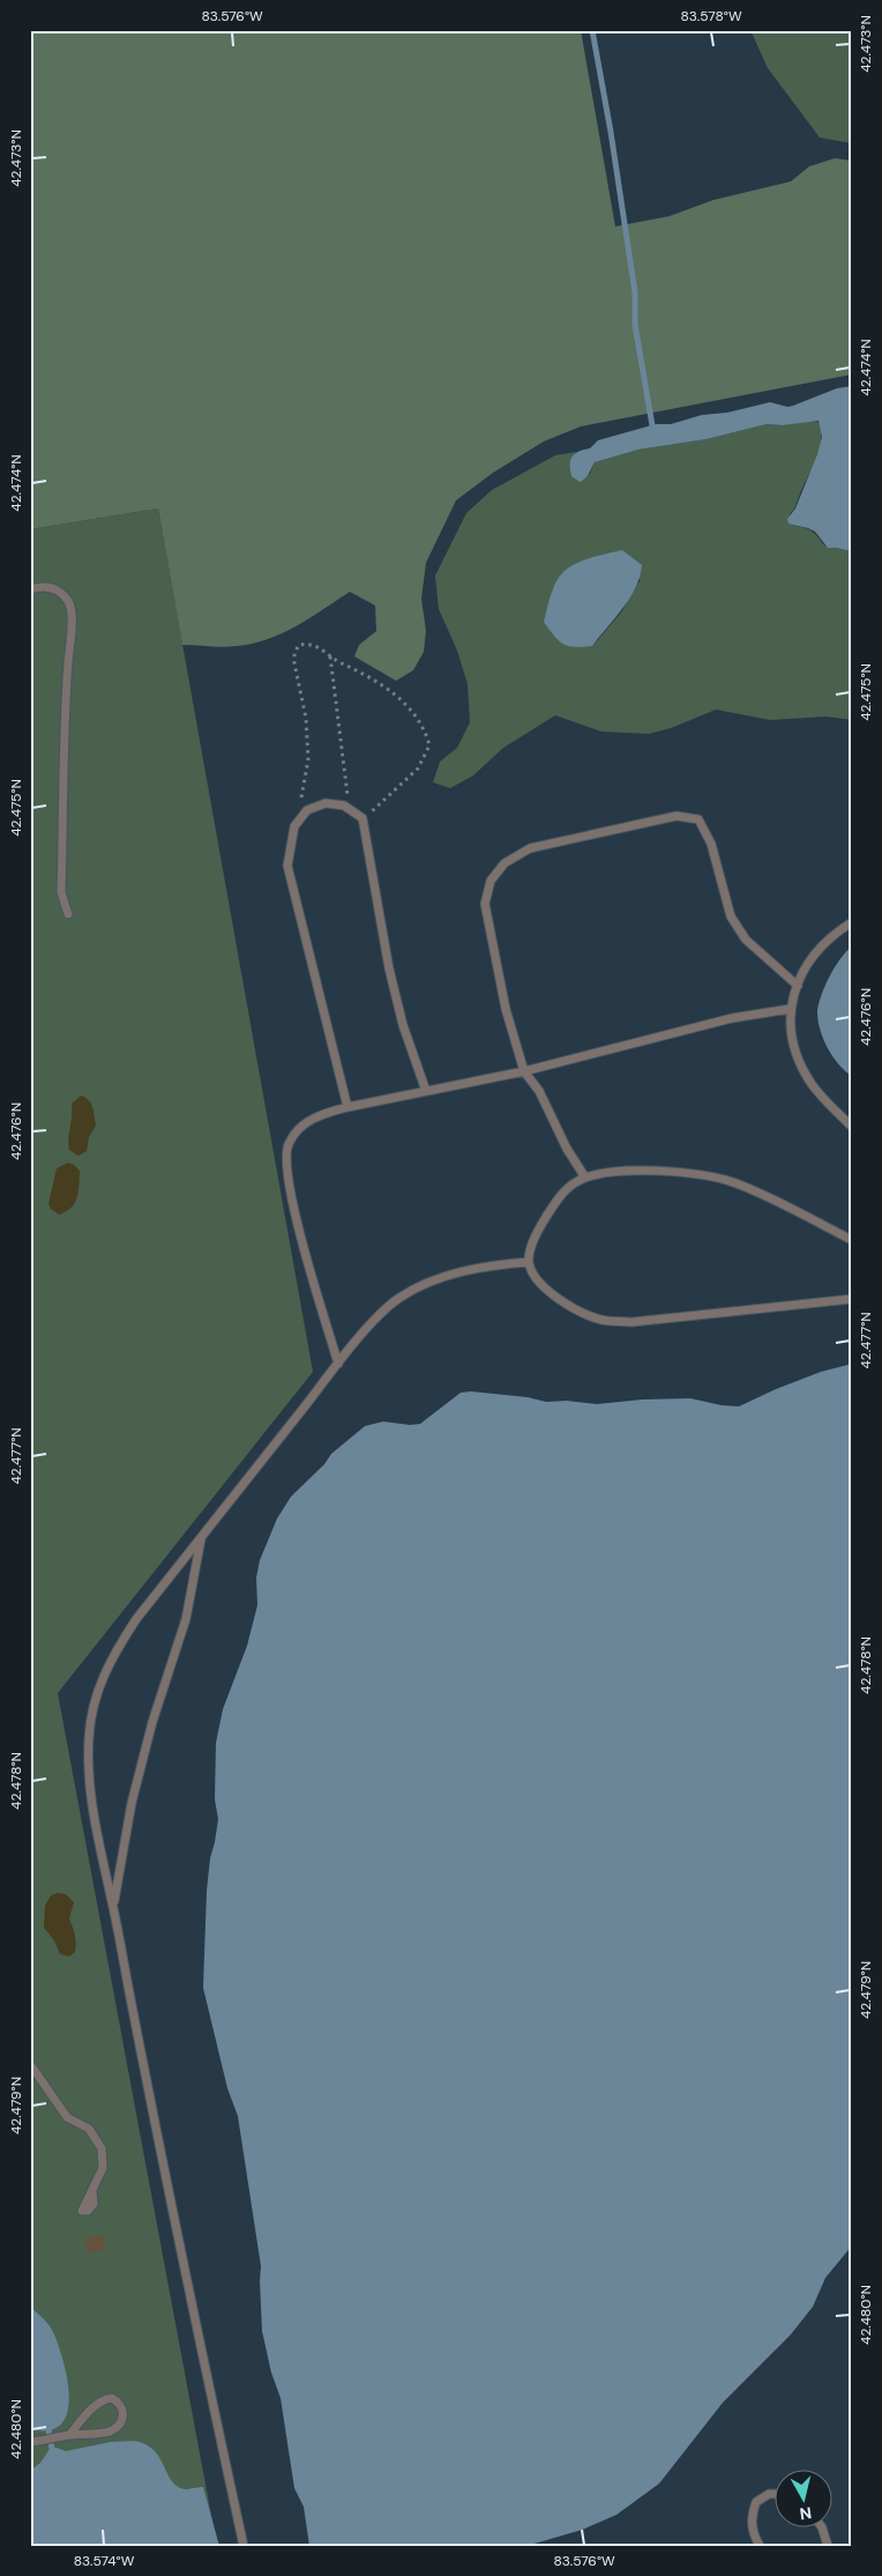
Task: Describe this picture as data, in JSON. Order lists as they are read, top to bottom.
{
  "north": "bottom",
  "coordinates": [
    "83.576°W",
    "83.578°W",
    "42.473°N",
    "42.474°N",
    "42.475°N",
    "42.476°N",
    "42.477°N",
    "42.478°N",
    "42.479°N",
    "42.480°N",
    "83.574°W"
  ]
}
